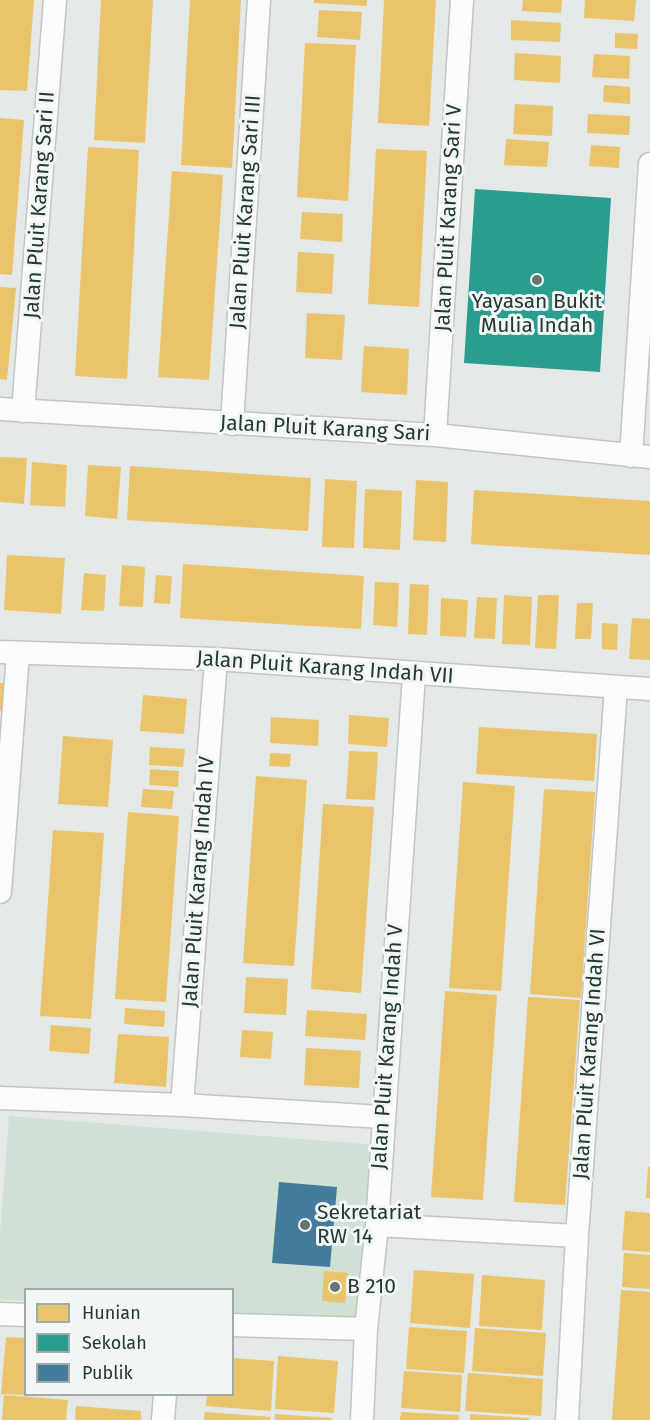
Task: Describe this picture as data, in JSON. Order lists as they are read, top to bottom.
{
  "streets": {
    "street": [
      "Jalan Pluit Karang Sari II",
      "Jalan Pluit Karang Sari III",
      "Jalan Pluit Karang Sari V",
      "Jalan Pluit Karang Sari",
      "Jalan Pluit Karang Indah VII",
      "Jalan Pluit Karang Indah IV",
      "Jalan Pluit Karang Indah V",
      "Jalan Pluit Karang Indah VI"
    ]
  },
  "crossings": [
    ["Jalan Pluit Karang Sari II", "Jalan Pluit Karang Sari"],
    ["Jalan Pluit Karang Sari III", "Jalan Pluit Karang Sari"],
    ["Jalan Pluit Karang Sari V", "Jalan Pluit Karang Sari"],
    ["Jalan Pluit Karang Indah VII", "Jalan Pluit Karang Indah IV"],
    ["Jalan Pluit Karang Indah VII", "Jalan Pluit Karang Indah V"],
    ["Jalan Pluit Karang Indah VII", "Jalan Pluit Karang Indah VI"]
  ],
  "places": ["Yayasan Bukit Mulia Indah", "Sekretariat RW 14", "B 210"],
  "legend": ["Hunian", "Sekolah", "Publik"]
}
